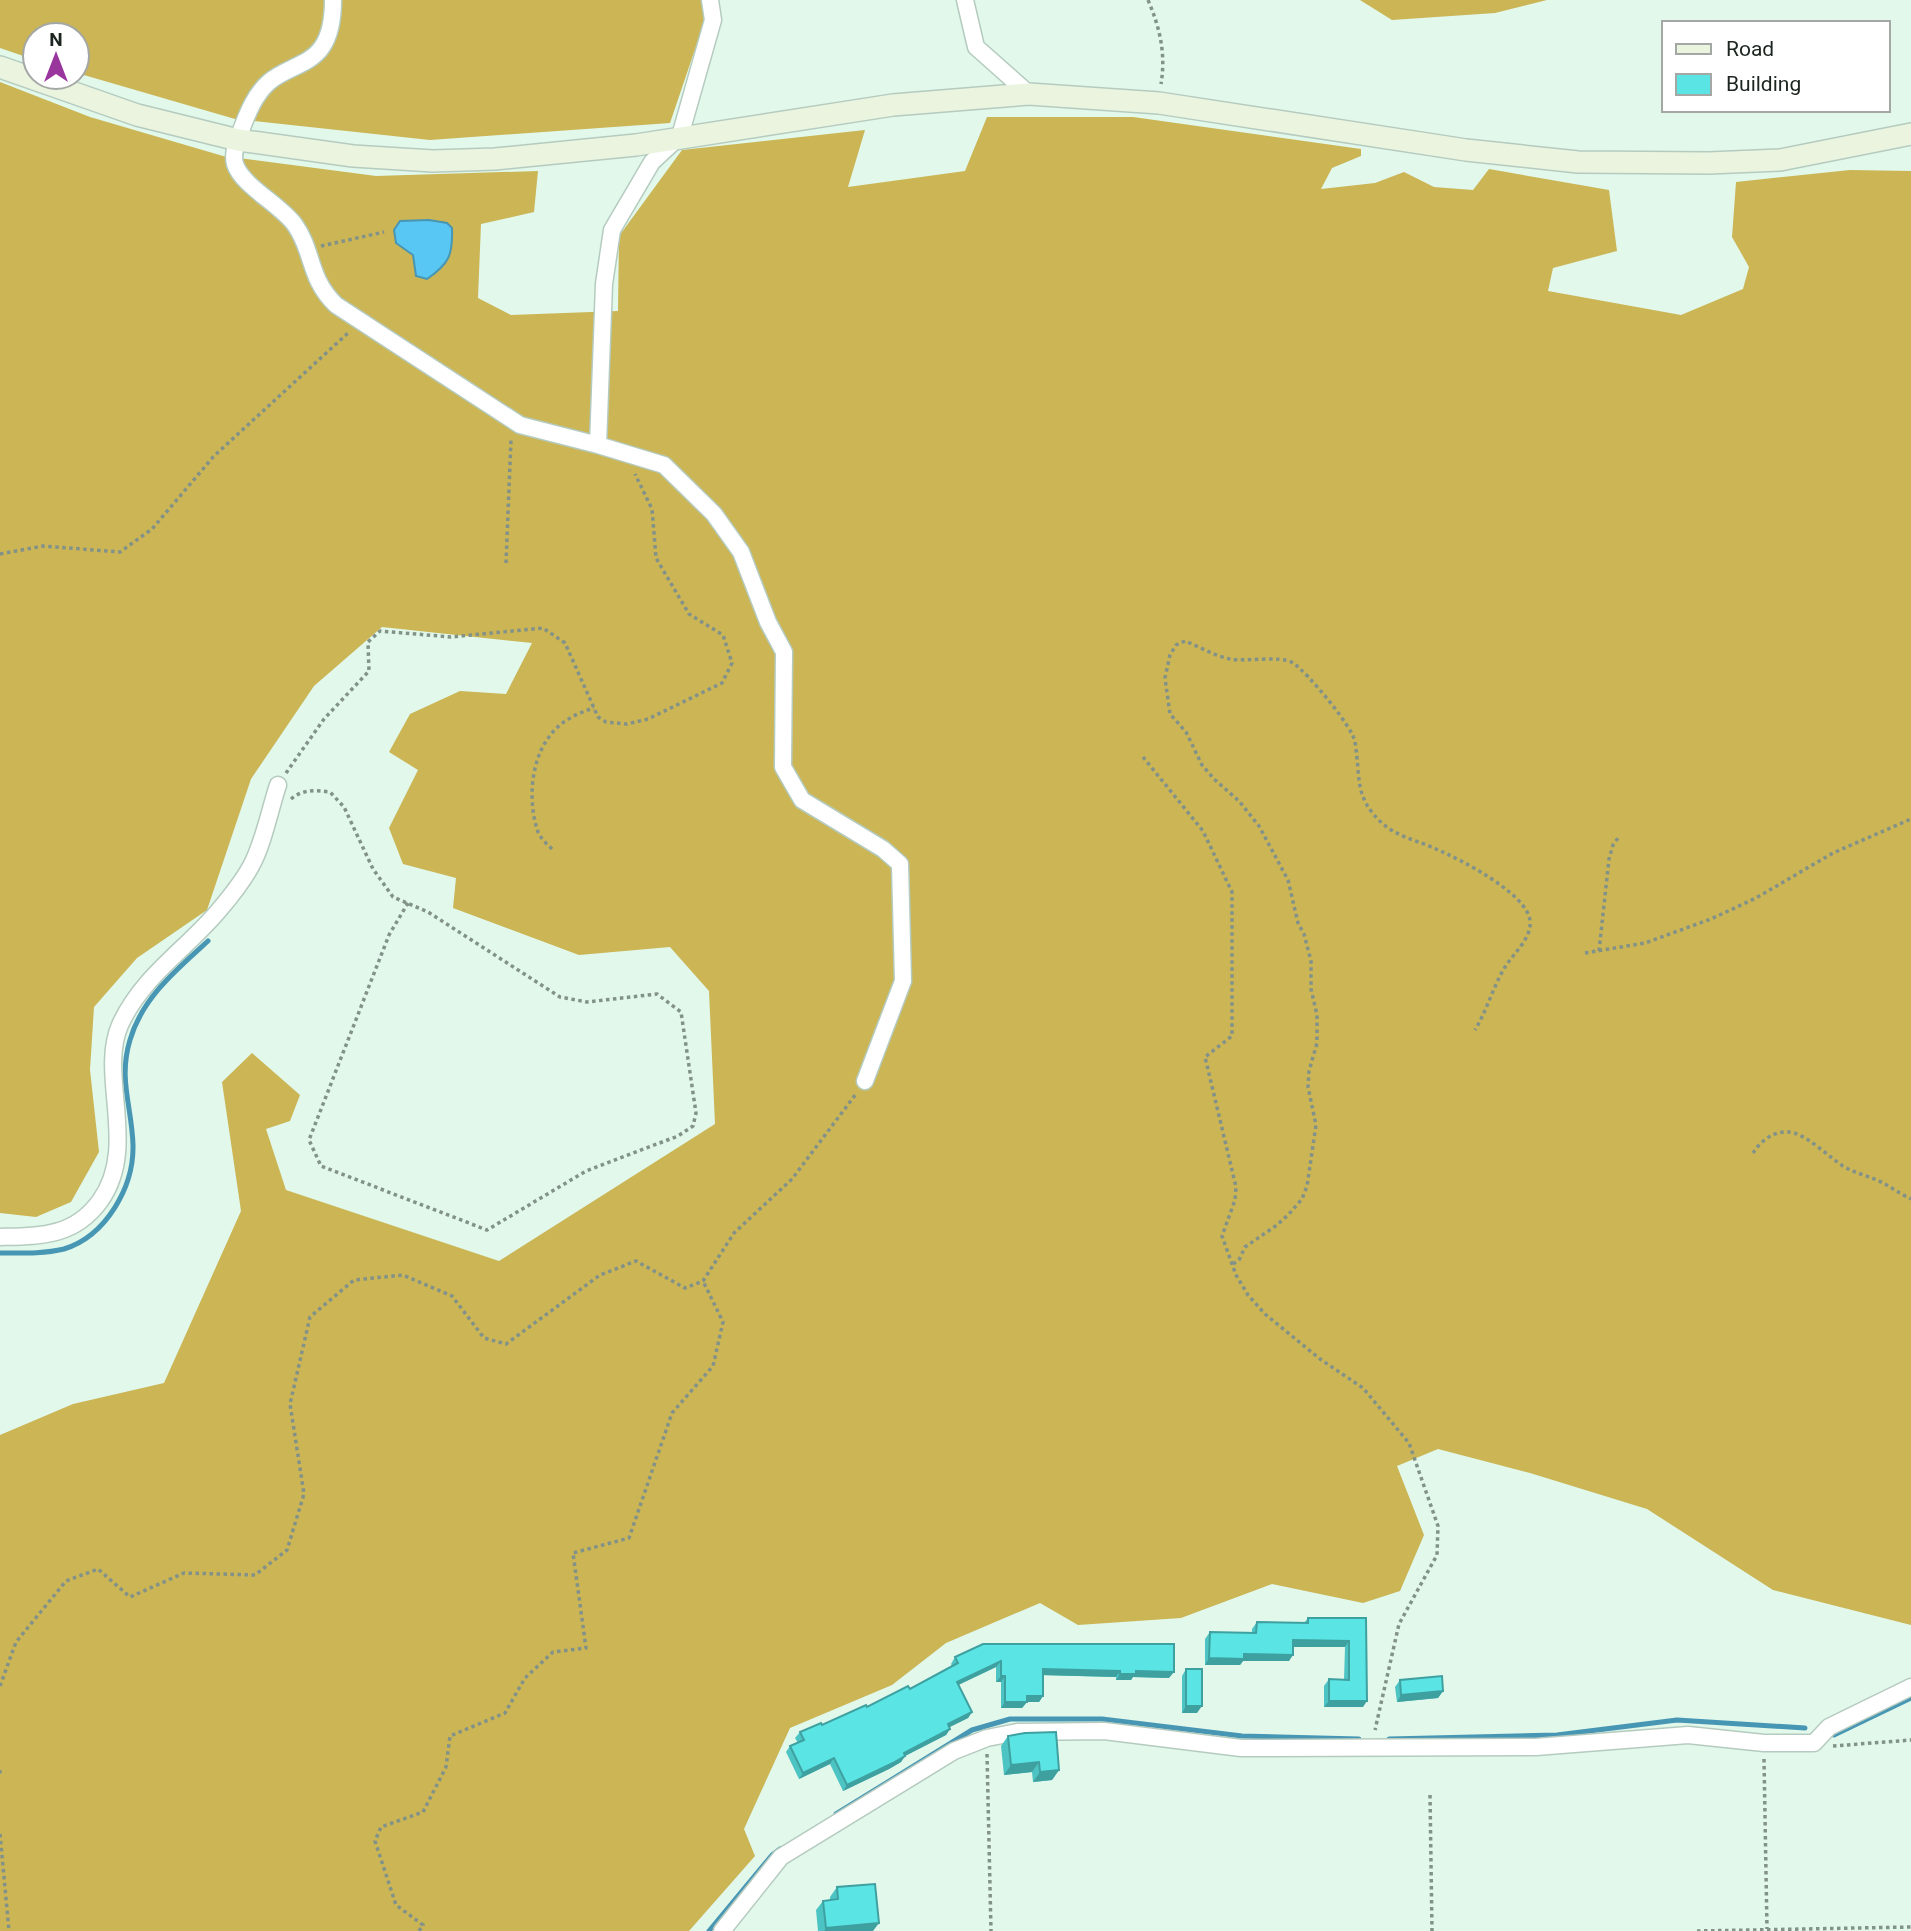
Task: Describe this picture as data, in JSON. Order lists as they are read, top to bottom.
{
  "legend": ["Road", "Building"],
  "north": "top"
}
